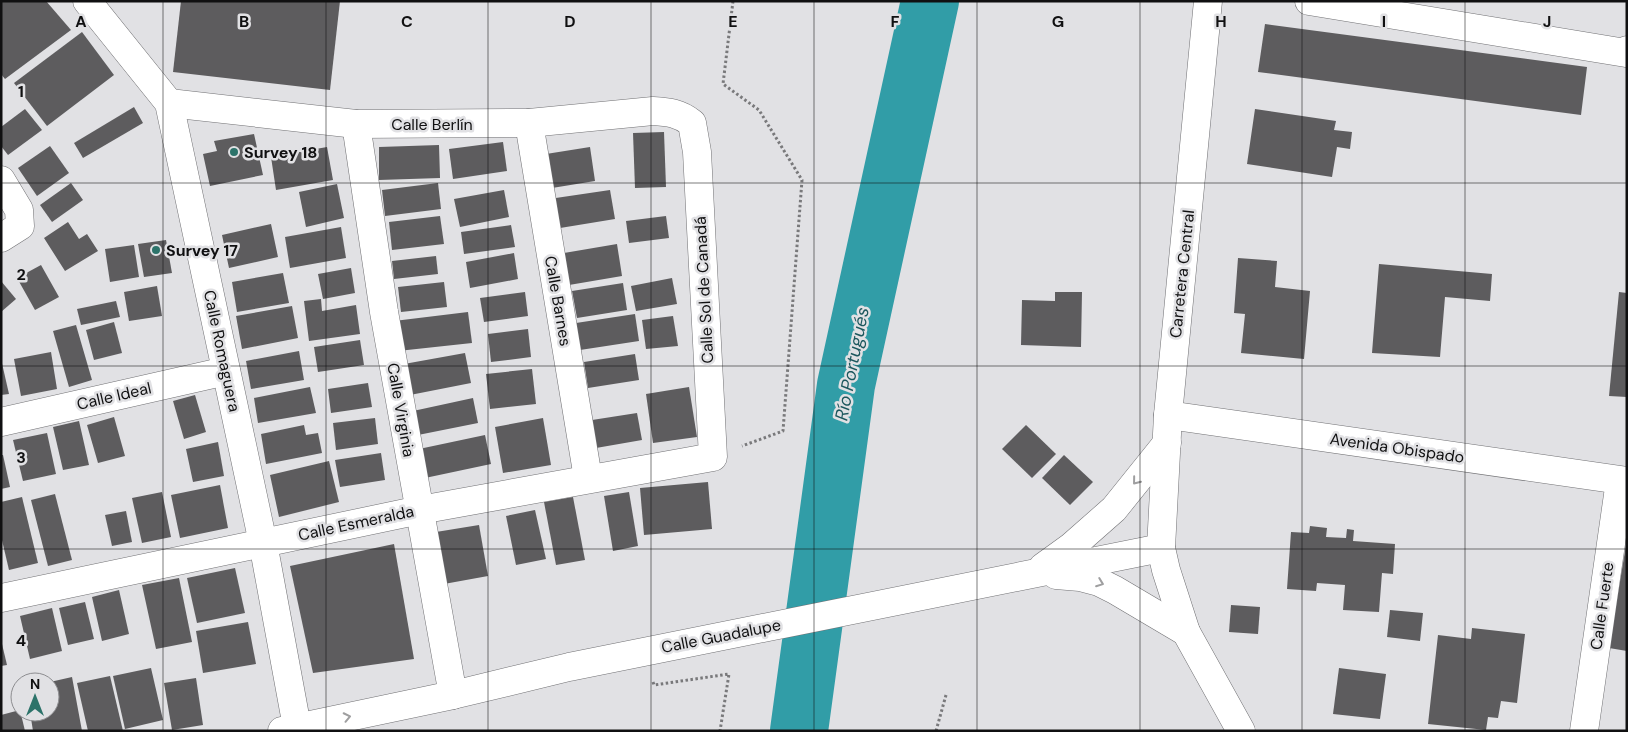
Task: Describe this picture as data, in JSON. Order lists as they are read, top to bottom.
{
  "streets": {
    "street": [
      "Calle Berlín",
      "Carretera Central",
      "Calle Sol de Canadá",
      "Calle Barnes",
      "Calle Romaguera",
      "Calle Ideal",
      "Calle Virginia",
      "Avenida Obispado",
      "Calle Esmeralda",
      "Calle Fuerte",
      "Calle Guadalupe"
    ]
  },
  "crossings": [
    ["Calle Berlín", "Calle Sol de Canadá"],
    ["Calle Berlín", "Calle Barnes"],
    ["Calle Berlín", "Calle Romaguera"],
    ["Calle Berlín", "Calle Virginia"],
    ["Carretera Central", "Avenida Obispado"],
    ["Carretera Central", "Calle Guadalupe"],
    ["Calle Sol de Canadá", "Calle Esmeralda"],
    ["Calle Barnes", "Calle Esmeralda"],
    ["Calle Romaguera", "Calle Ideal"],
    ["Calle Romaguera", "Calle Esmeralda"],
    ["Calle Romaguera", "Calle Guadalupe"],
    ["Calle Virginia", "Calle Esmeralda"],
    ["Calle Virginia", "Calle Guadalupe"],
    ["Avenida Obispado", "Calle Fuerte"]
  ],
  "water": ["Río Portugués"],
  "places": ["Survey 18", "Survey 17"],
  "north": "top",
  "grid": {
    "columns": [
      "A",
      "B",
      "C",
      "D",
      "E",
      "F",
      "G",
      "H",
      "I",
      "J"
    ],
    "rows": [
      "1",
      "2",
      "3",
      "4"
    ]
  }
}
